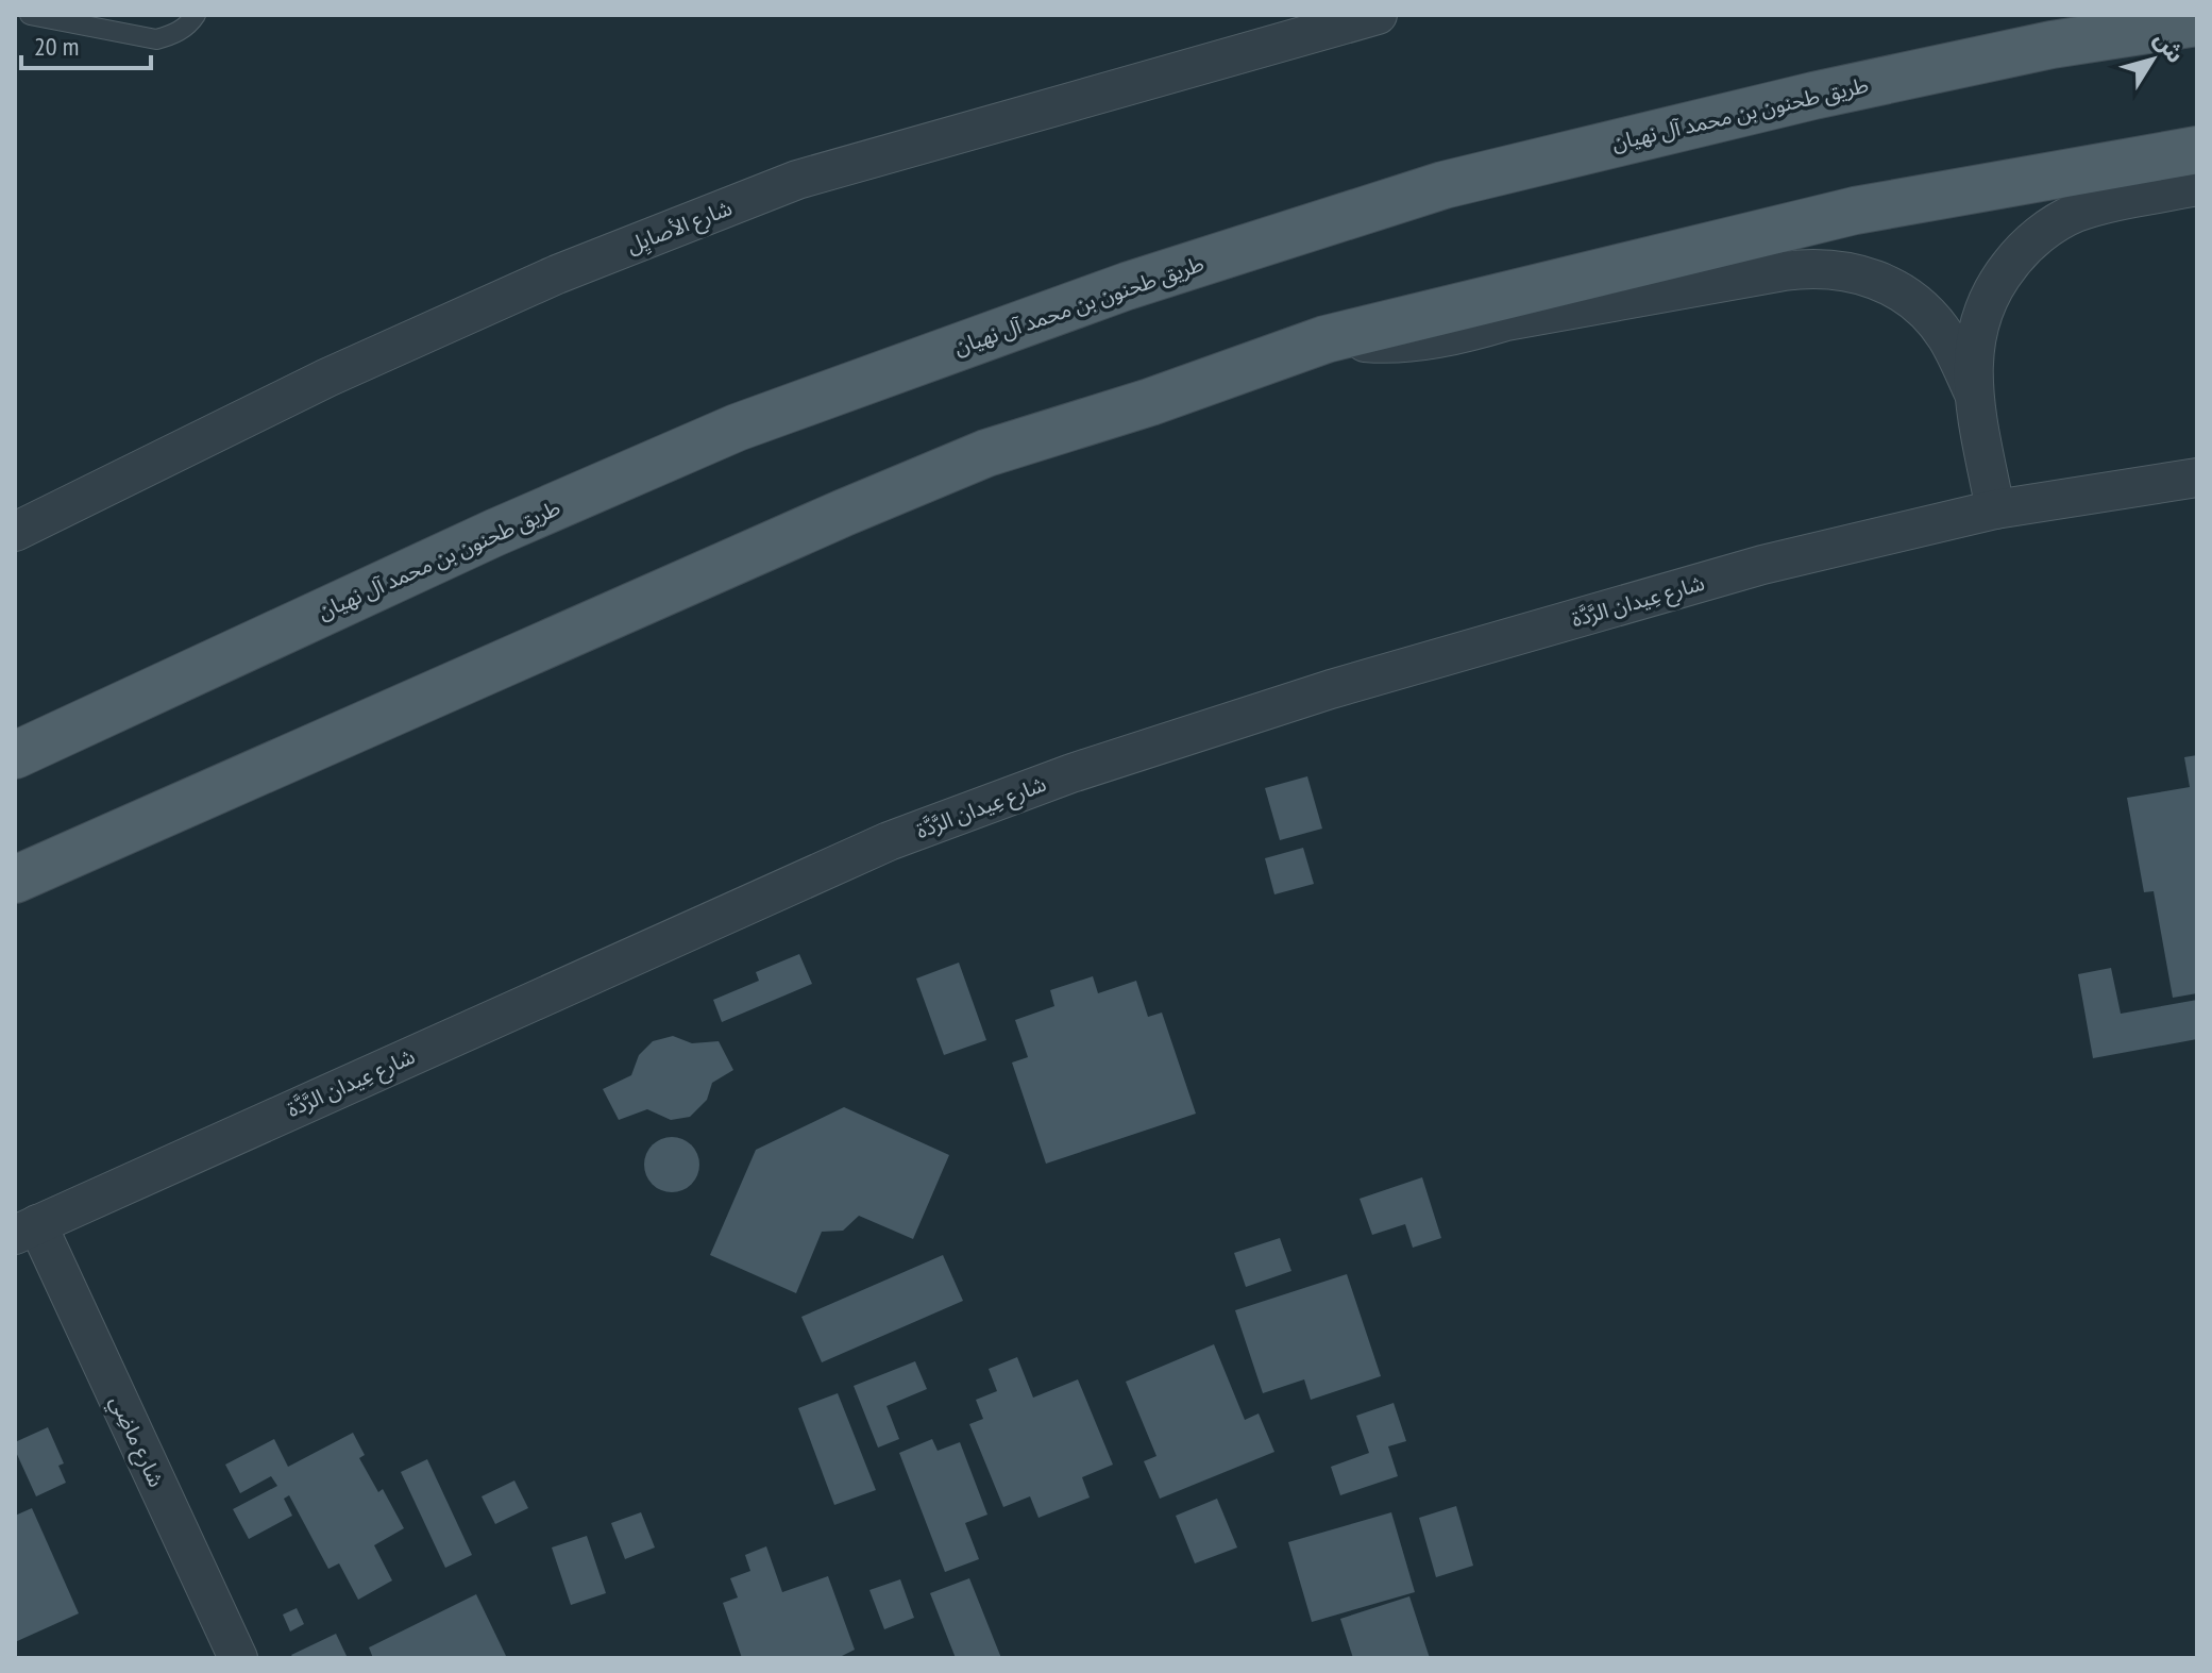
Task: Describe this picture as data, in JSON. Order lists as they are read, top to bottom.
{
  "streets": {
    "main road": ["طريق طحنون بن محمد آل نهيان"],
    "street": ["شارع الأصايِل", "شارع عِيدان الرَّدَّة", "شارع ماضِي"]
  },
  "crossings": [
    ["شارع عِيدان الرَّدَّة", "شارع ماضِي"]
  ],
  "scale_bar": "20 m",
  "north": "top right"
}
